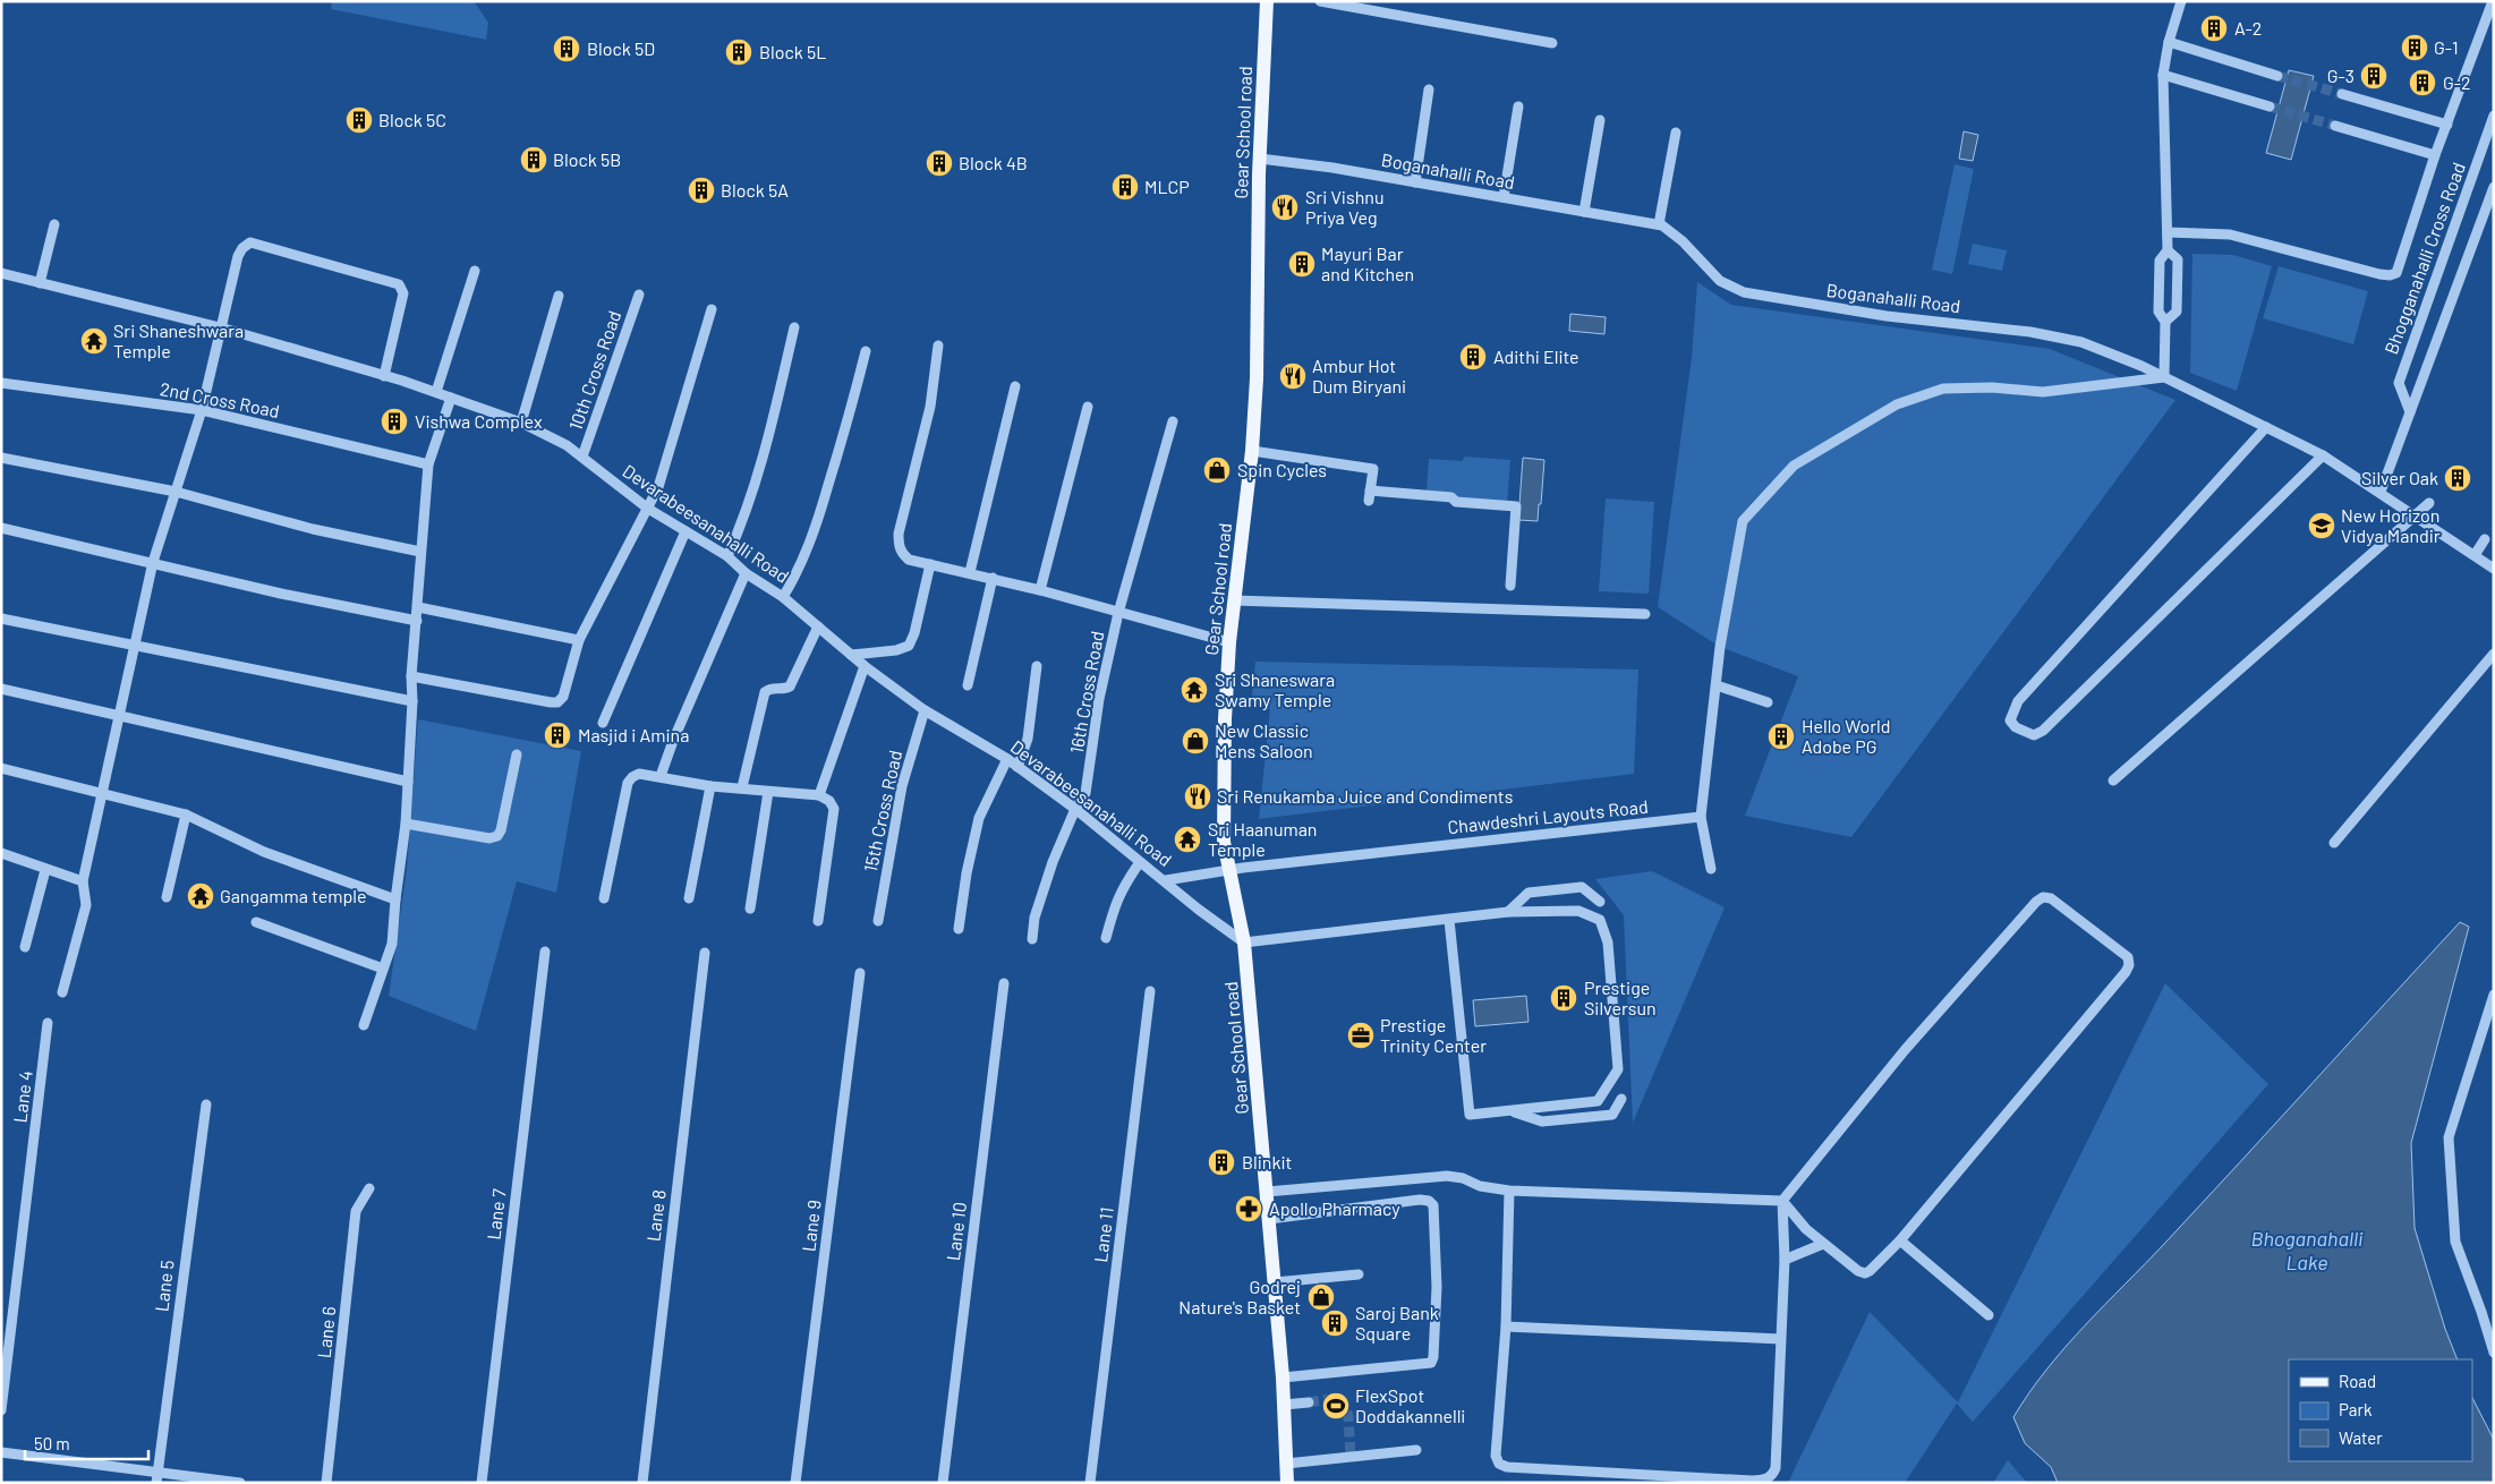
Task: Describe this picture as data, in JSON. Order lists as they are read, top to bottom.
{
  "streets": {
    "main road": ["Gear School road"],
    "street": [
      "Boganahalli Road",
      "Bhogganahalli Cross Road",
      "10th Cross Road",
      "2nd Cross Road",
      "Devarabeesanahalli Road",
      "16th Cross Road",
      "15th Cross Road",
      "Chawdeshri Layouts Road",
      "Lane 4",
      "Lane 7",
      "Lane 8",
      "Lane 9",
      "Lane 10",
      "Lane 11",
      "Lane 5",
      "Lane 6"
    ]
  },
  "crossings": [
    ["Gear School road", "Boganahalli Road"],
    ["Gear School road", "Devarabeesanahalli Road"],
    ["Gear School road", "Chawdeshri Layouts Road"],
    ["10th Cross Road", "Devarabeesanahalli Road"],
    ["Devarabeesanahalli Road", "16th Cross Road"],
    ["Devarabeesanahalli Road", "15th Cross Road"],
    ["Devarabeesanahalli Road", "Chawdeshri Layouts Road"]
  ],
  "water": ["Bhoganahalli Lake"],
  "places": {
    "building": [
      "A-2",
      "G-1",
      "Block 5D",
      "Block 5L",
      "G-3",
      "G-2",
      "Block 5C",
      "Block 5B",
      "Block 4B",
      "MLCP",
      "Block 5A",
      "Mayuri Bar and Kitchen",
      "Adithi Elite",
      "Vishwa Complex",
      "Silver Oak",
      "Masjid i Amina",
      "Hello World Adobe PG",
      "Prestige Silversun",
      "Blinkit",
      "Saroj Bank Square"
    ],
    "restaurant": ["Sri Vishnu Priya Veg", "Ambur Hot Dum Biryani", "Sri Renukamba Juice and Condiments"],
    "temple": [
      "Sri Shaneshwara Temple",
      "Sri Shaneswara Swamy Temple",
      "Sri Haanuman Temple",
      "Gangamma temple"
    ],
    "shop": ["Spin Cycles", "New Classic Mens Saloon", "Godrej Nature's Basket"],
    "school or university": ["New Horizon Vidya Mandir"],
    "office": ["Prestige Trinity Center"],
    "pharmacy": ["Apollo Pharmacy"],
    "sports": ["FlexSpot Doddakannelli"]
  },
  "legend": ["Road", "Park", "Water"],
  "scale_bar": "50 m"
}
